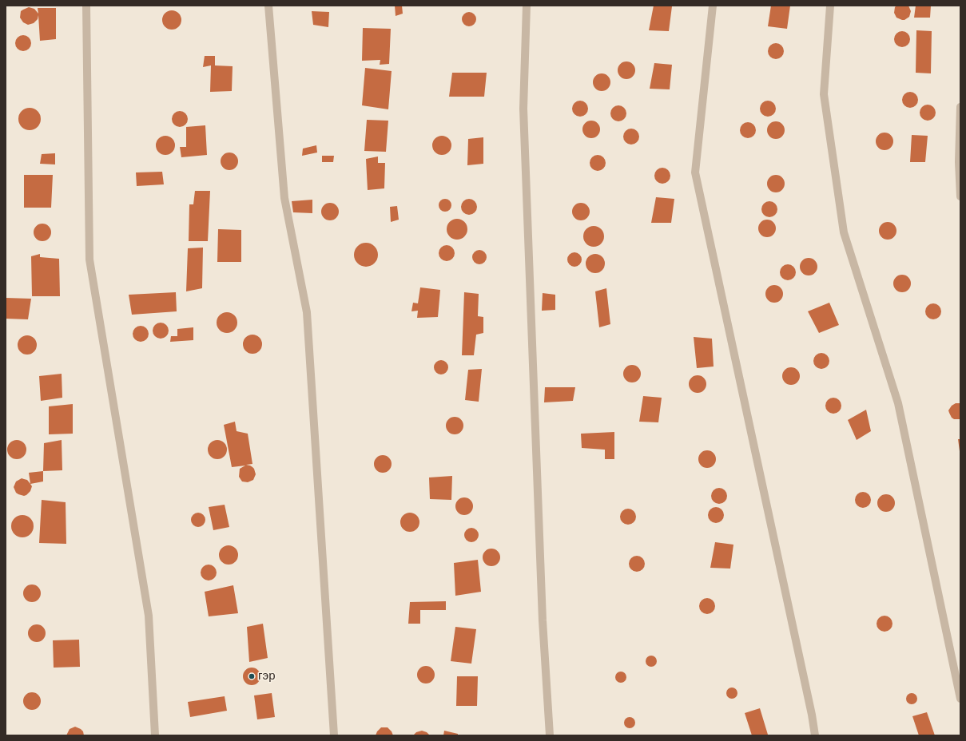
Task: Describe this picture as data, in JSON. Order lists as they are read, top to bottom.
{
  "places": ["гэр"]
}
